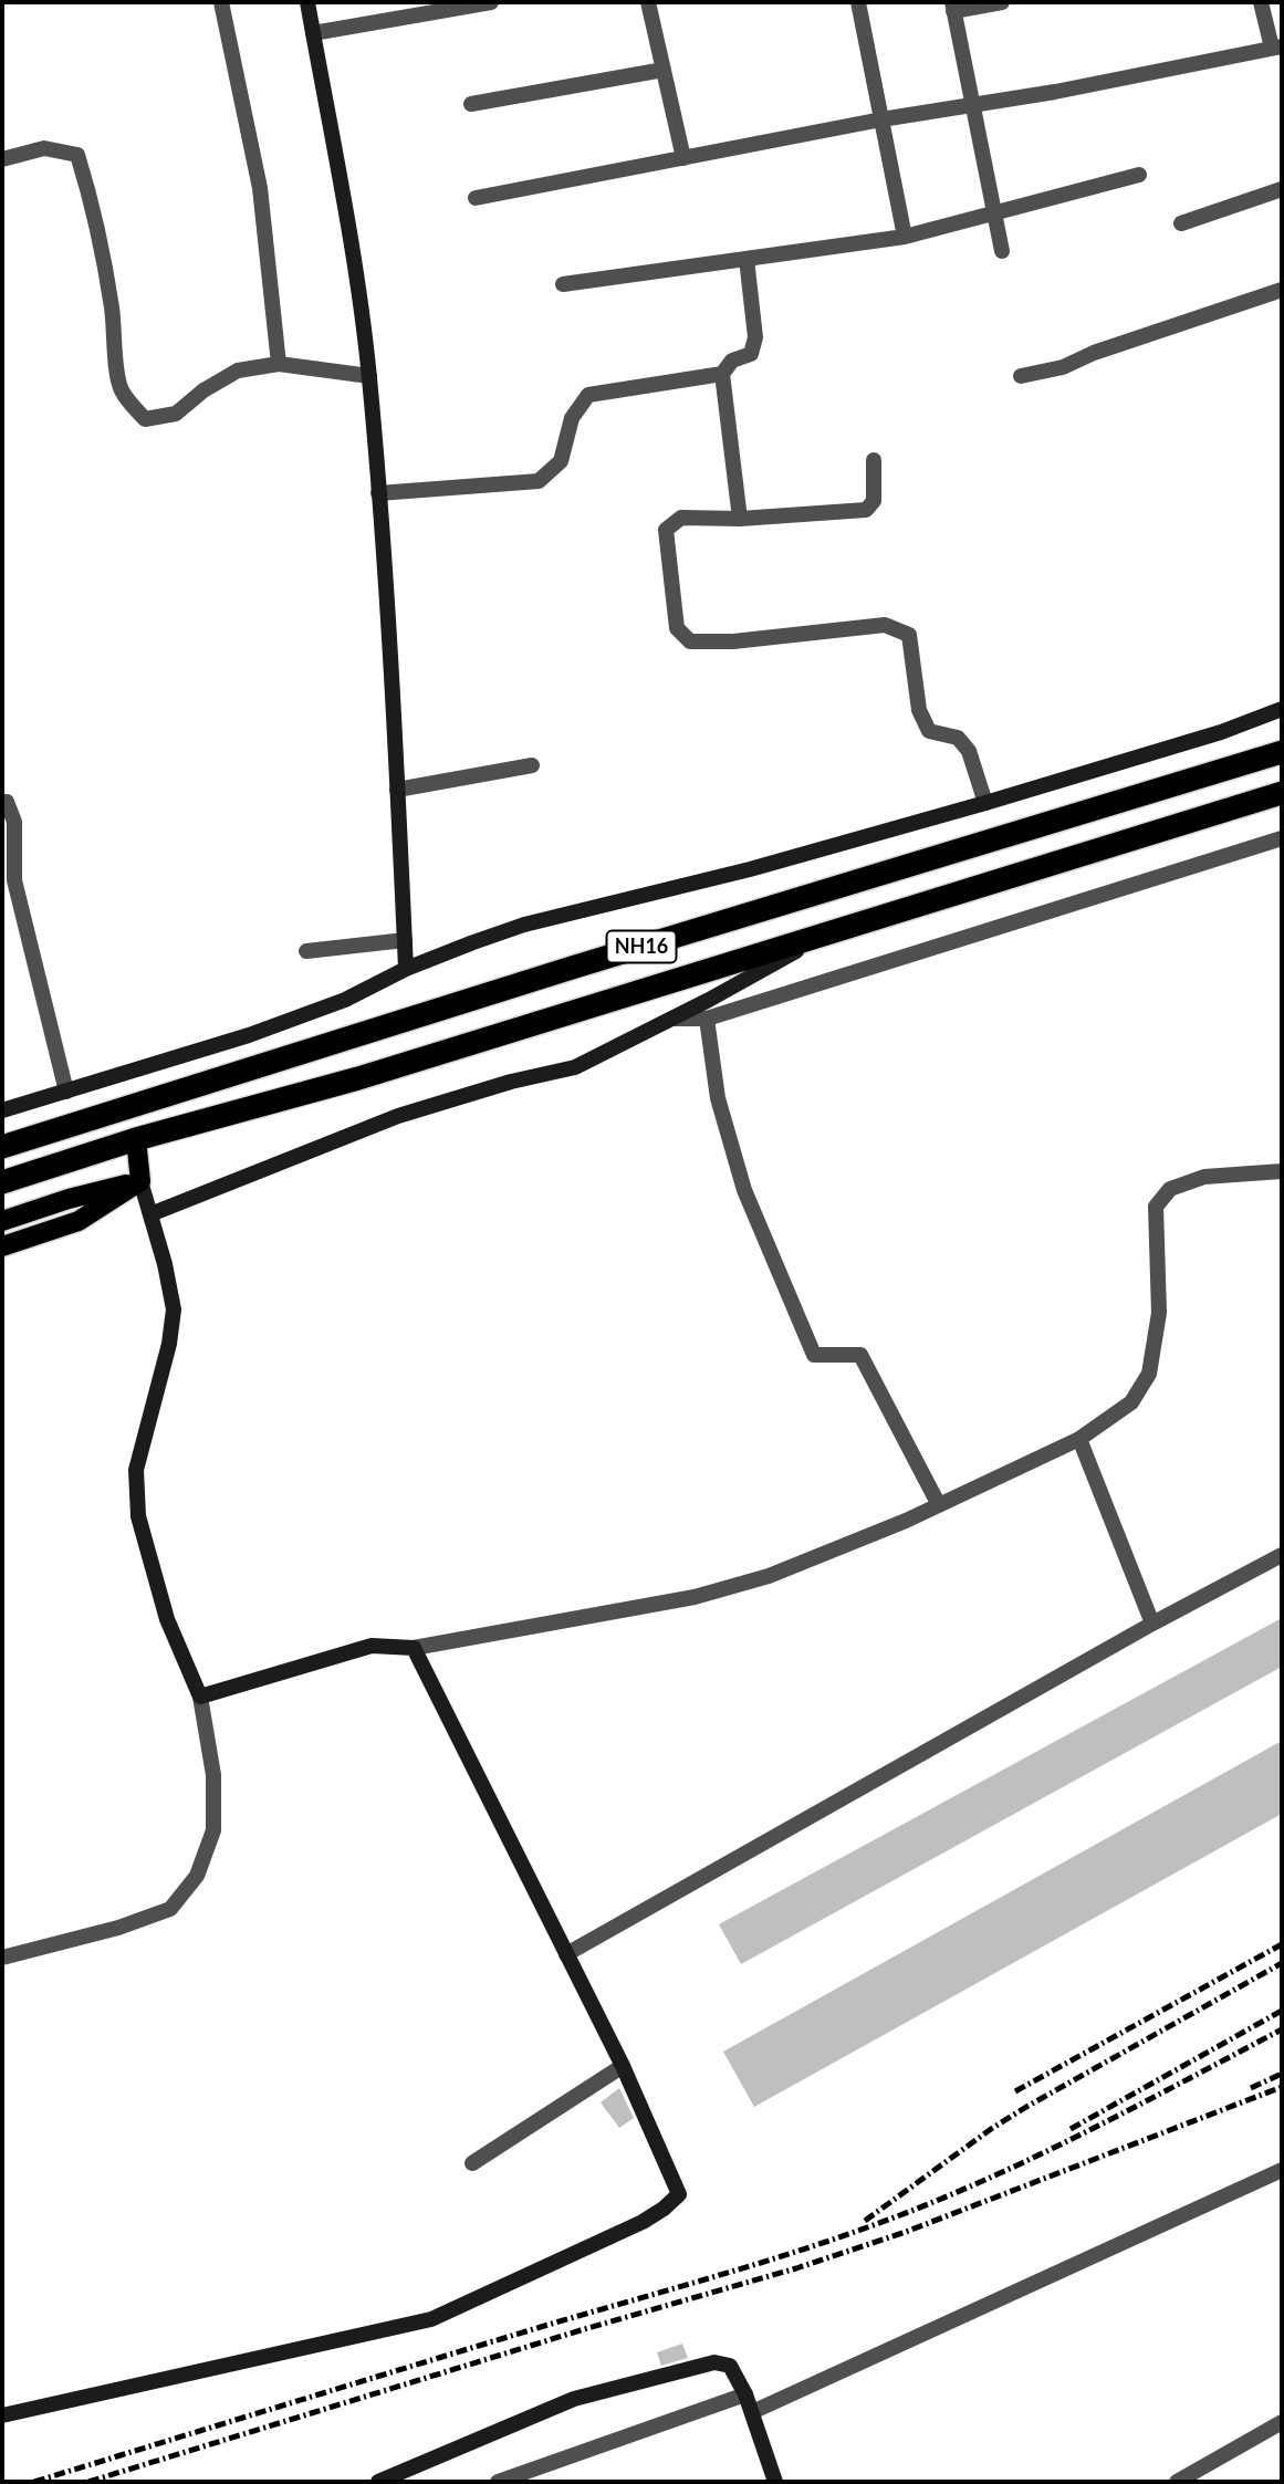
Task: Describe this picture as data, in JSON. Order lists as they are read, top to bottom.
{
  "streets": {
    "highway": ["NH16"]
  }
}
